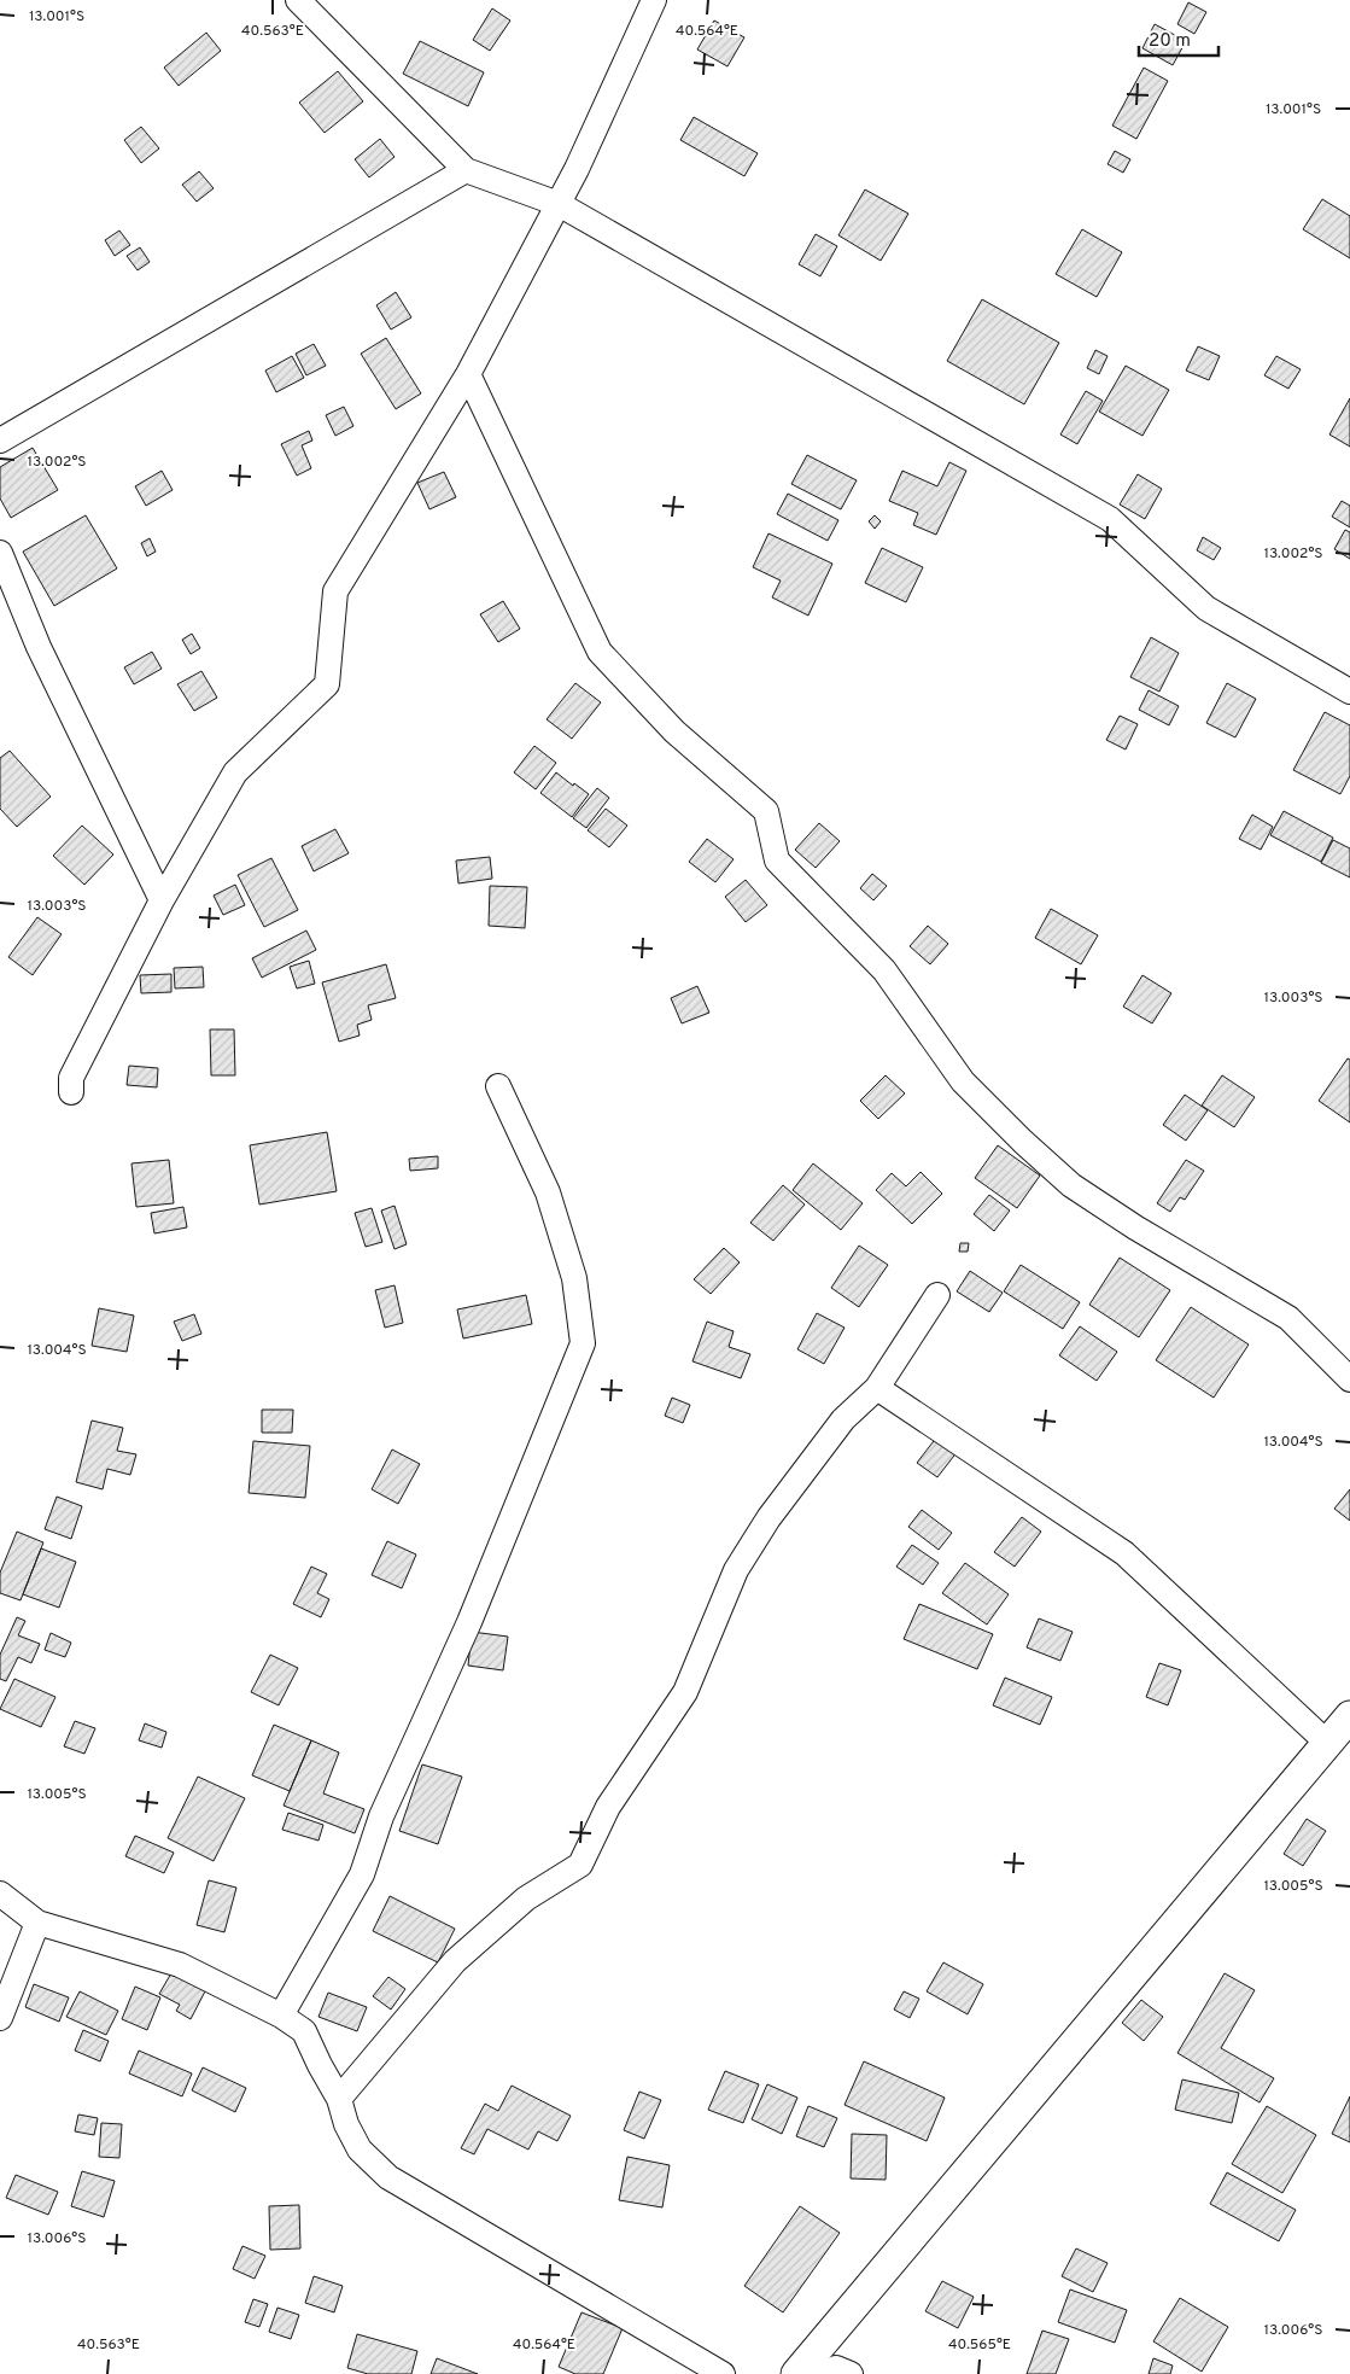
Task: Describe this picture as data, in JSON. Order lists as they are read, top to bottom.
{
  "scale_bar": "20 m",
  "coordinates": [
    "13.001°S",
    "40.563°E",
    "40.564°E",
    "13.002°S",
    "13.003°S",
    "13.004°S",
    "13.005°S",
    "13.006°S",
    "40.565°E"
  ]
}
